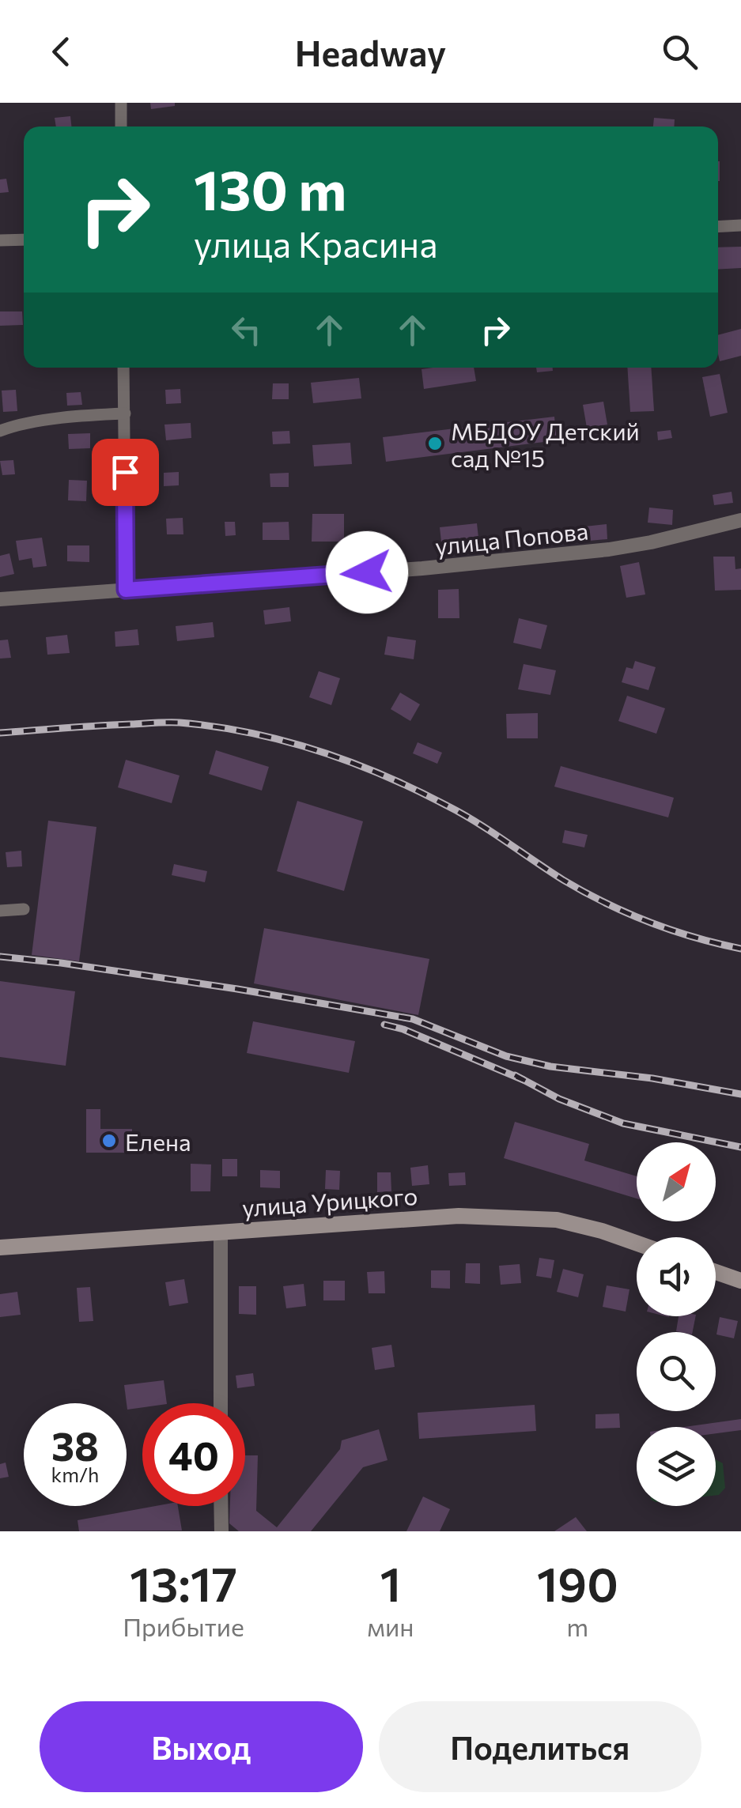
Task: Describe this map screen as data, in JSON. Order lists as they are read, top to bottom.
{
  "streets": {
    "main road": ["улица Урицкого"],
    "street": ["улица Попова"]
  },
  "places": ["МБДОУ Детский сад №15", "Елена"],
  "north": "top right",
  "page": {
    "header": "Headway",
    "turn": ["130 m", "улица Красина"],
    "speed": "38 km/h",
    "limit": "40",
    "eta": [
      "13:17",
      "Прибытие",
      "1",
      "мин",
      "190",
      "m"
    ],
    "buttons": ["Выход", "Поделиться"]
  }
}
